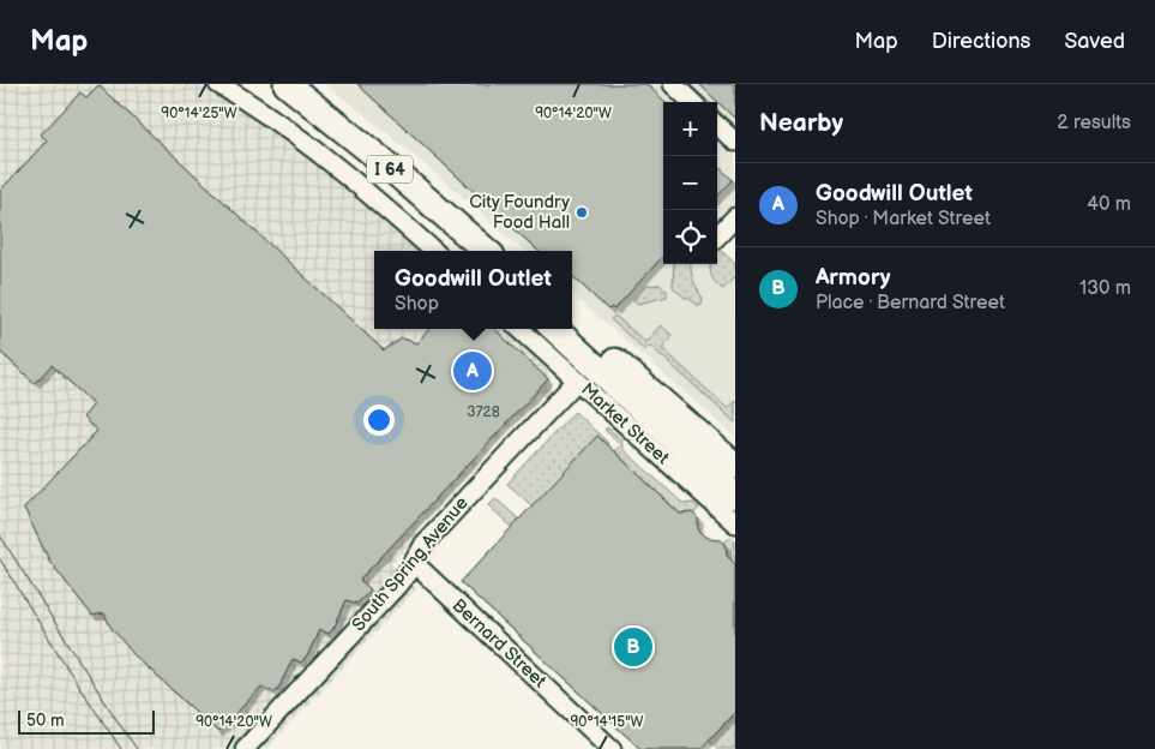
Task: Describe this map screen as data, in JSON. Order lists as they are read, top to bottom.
{
  "streets": {
    "highway": ["I 64"],
    "street": ["Market Street", "South Spring Avenue", "Bernard Street"]
  },
  "crossings": [
    ["Market Street", "South Spring Avenue"],
    ["South Spring Avenue", "Bernard Street"]
  ],
  "places": ["City Foundry Food Hall"],
  "house_numbers": ["3728"],
  "scale_bar": "50 m",
  "page": {
    "header": "Map",
    "nav": ["Map", "Directions", "Saved"],
    "heading": ["Nearby", "2 results"],
    "map_buttons": ["+", "−"],
    "list": [
      {
        "mark": "A",
        "name": "Goodwill Outlet",
        "note": "Shop · Market Street",
        "value": "40 m"
      },
      {
        "mark": "B",
        "name": "Armory",
        "note": "Place · Bernard Street",
        "value": "130 m"
      }
    ],
    "popup": ["Goodwill Outlet", "Shop"],
    "pins": ["A", "B"],
    "scale": "50 m"
  },
  "coordinates": ["90°14'25\"W", "90°14'20\"W", "90°14'15\"W"]
}
